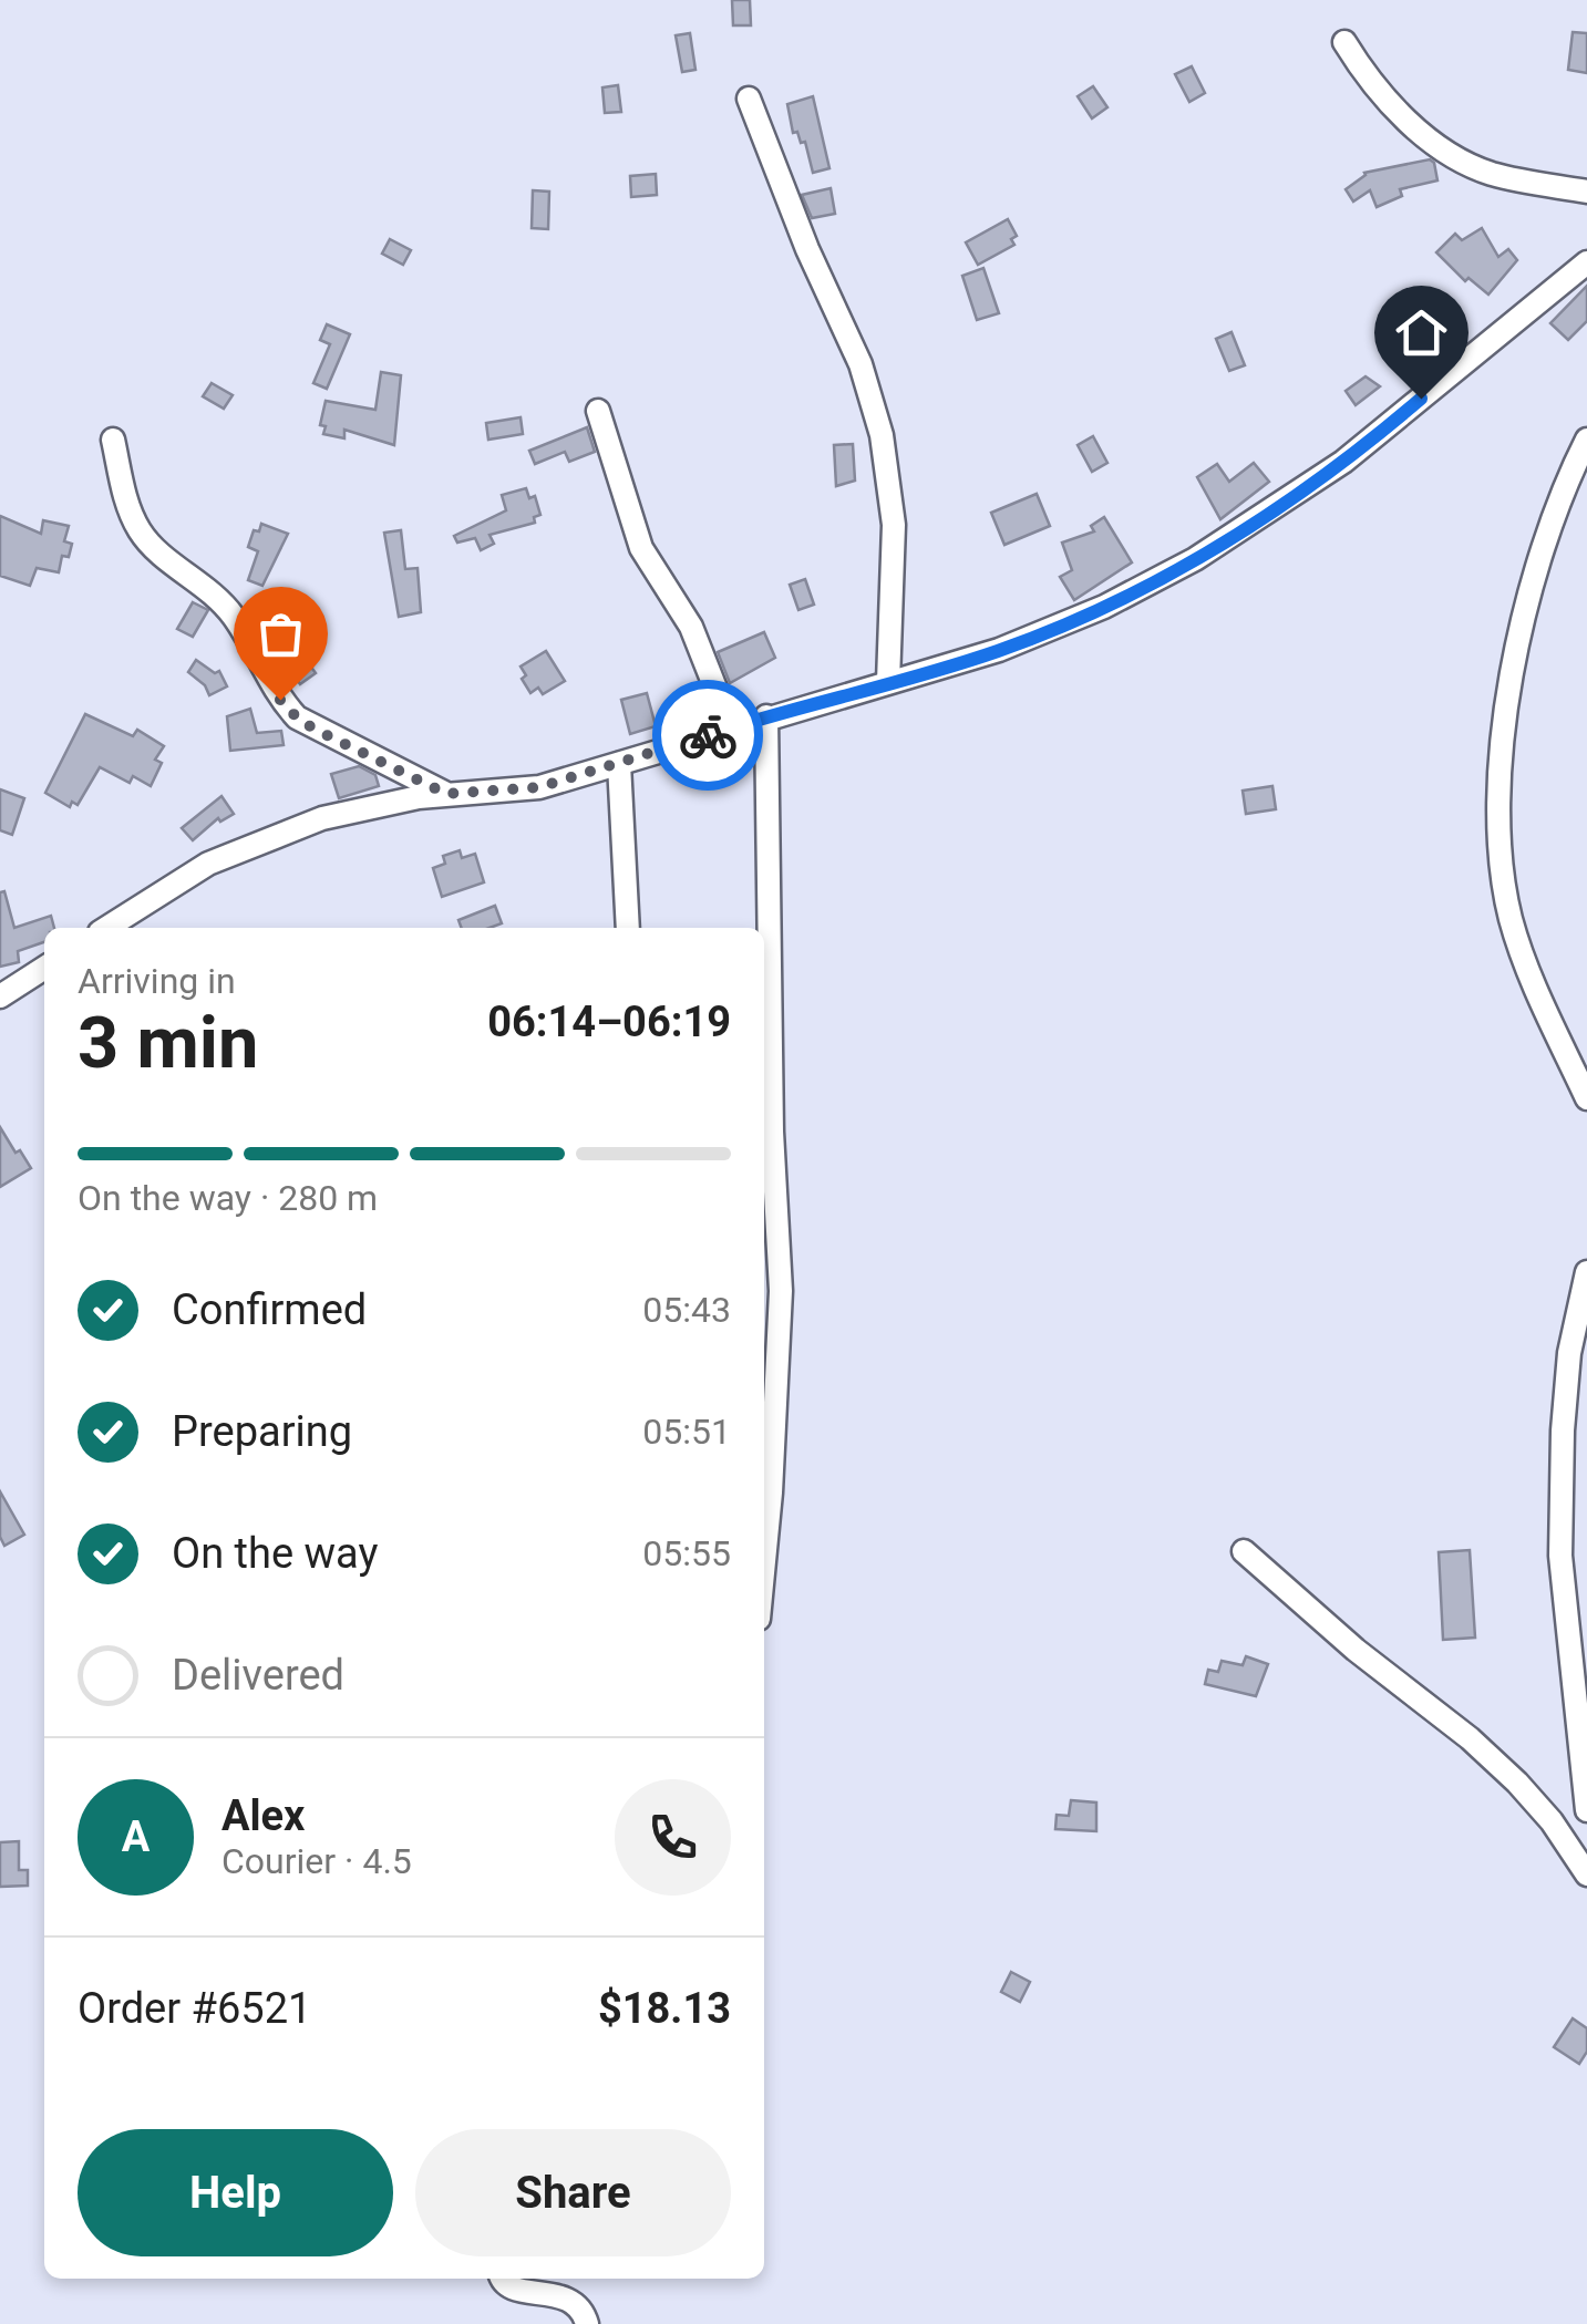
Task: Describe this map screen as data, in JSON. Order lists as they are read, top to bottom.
{
  "page": {
    "heading": ["3 min", "Arriving in", "06:14–06:19"],
    "panel": [
      "Alex",
      "Courier · 4.5",
      "Order #6521",
      "$18.13"
    ],
    "bar": "On the way · 280 m",
    "list": [
      ["Confirmed", "05:43"],
      ["Preparing", "05:51"],
      ["On the way", "05:55"],
      "Delivered"
    ],
    "round": "A",
    "buttons": ["Help", "Share"]
  }
}
